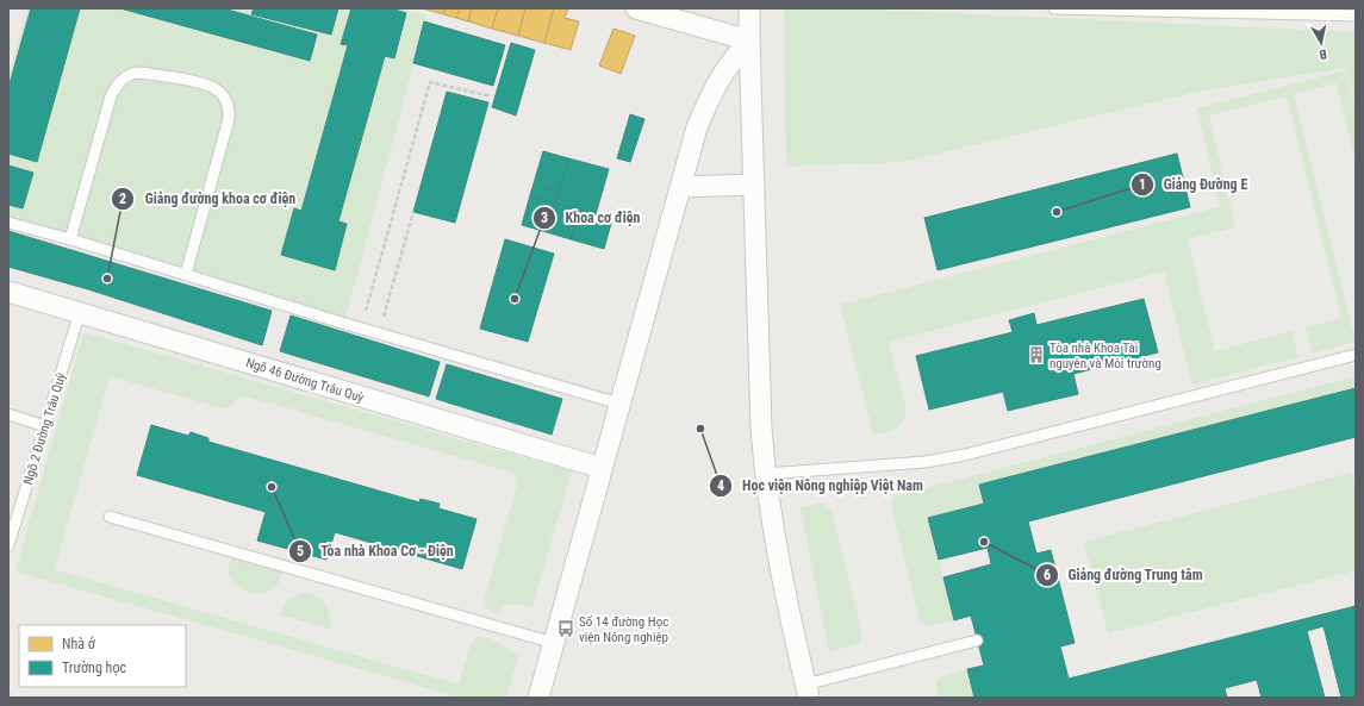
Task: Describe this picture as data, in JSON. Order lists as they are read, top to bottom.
{
  "streets": {
    "street": ["Ngõ 46 Đường Trâu Quỳ"],
    "lane": ["Ngõ 2 Đường Trâu Quỳ"]
  },
  "crossings": [
    ["Ngõ 46 Đường Trâu Quỳ", "Ngõ 2 Đường Trâu Quỳ"]
  ],
  "places": {
    "other": [
      "Giảng Đường E",
      "Giảng đường khoa cơ điện",
      "Khoa cơ điện",
      "Học viện Nông nghiệp Việt Nam",
      "Tòa nhà Khoa Cơ - Điện",
      "Giảng đường Trung tâm"
    ],
    "building": ["Tòa nhà Khoa Tài nguyên và Môi trường"],
    "bus stop": ["Số 14 đường Học viện Nông nghiệp"]
  },
  "legend": ["Nhà ở", "Trường học"],
  "north": "bottom"
}
